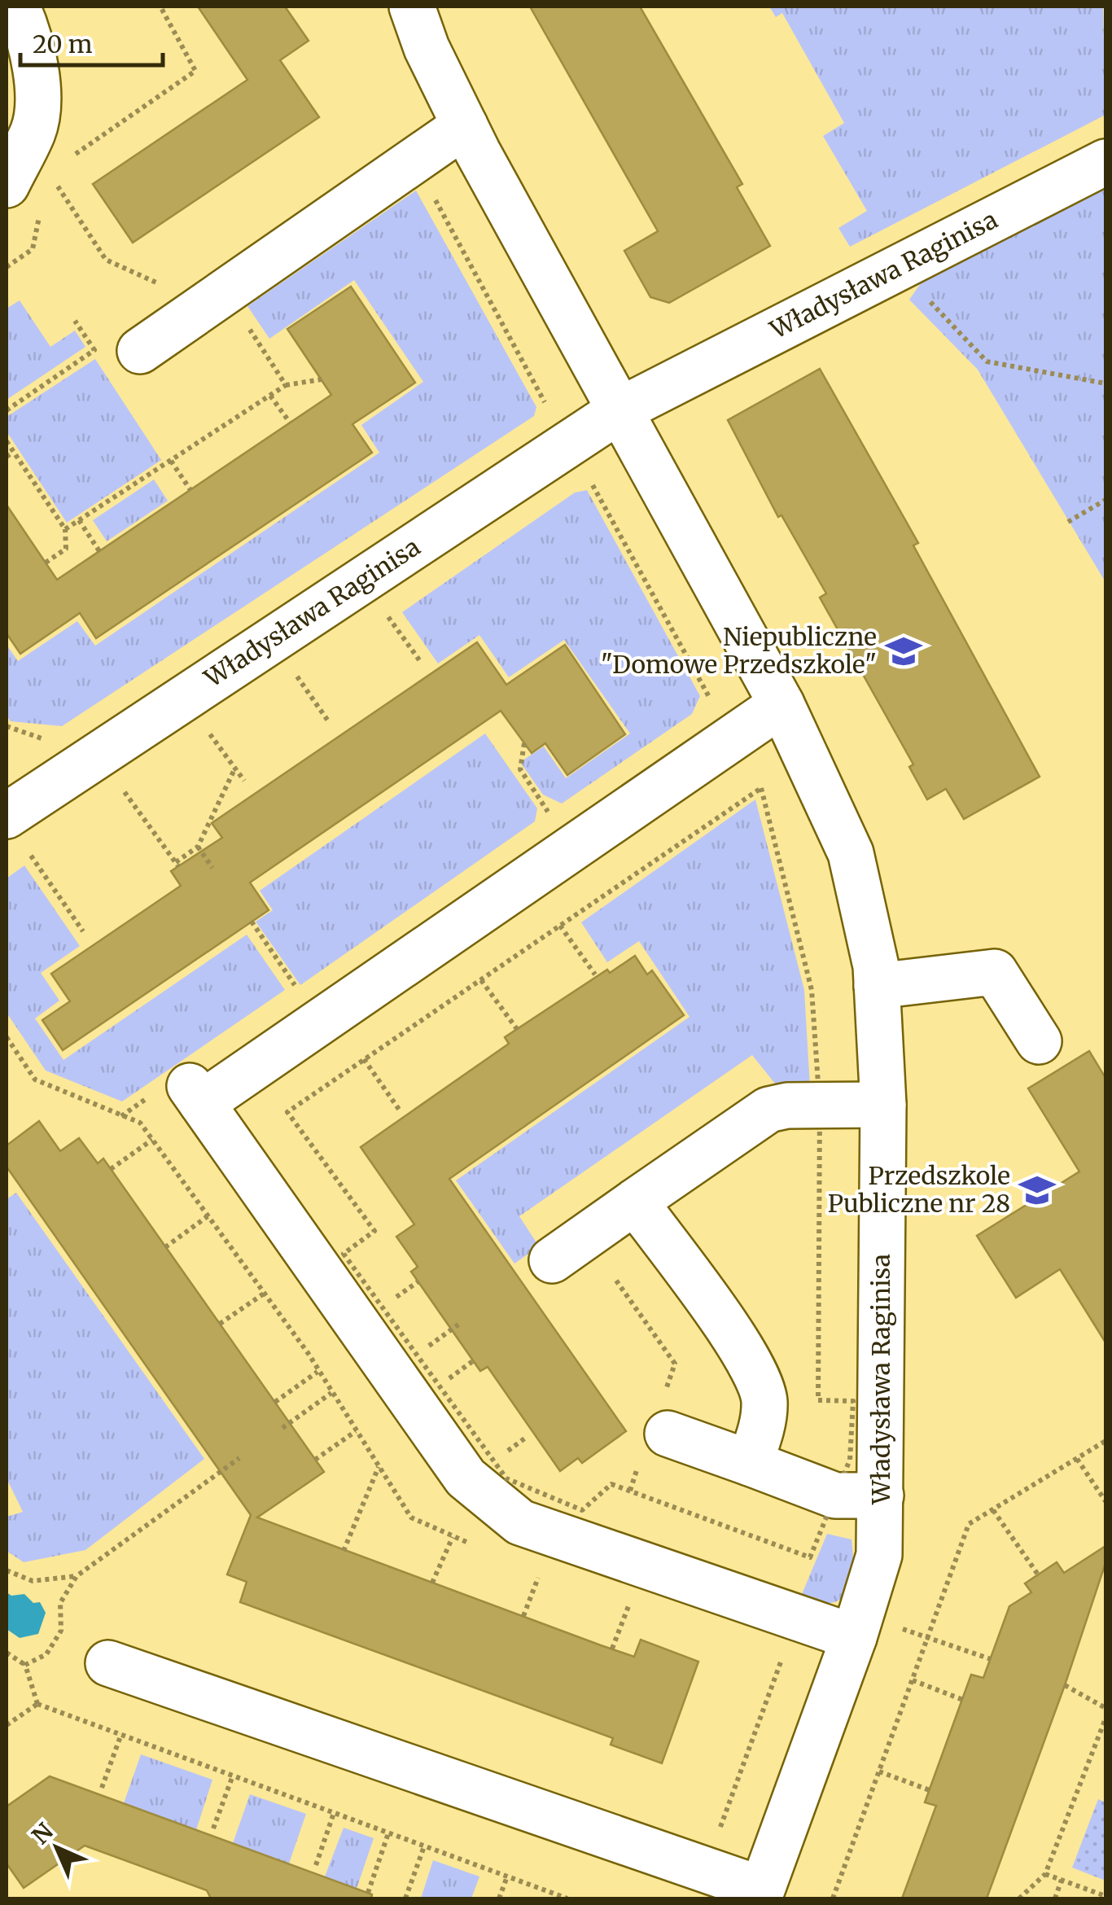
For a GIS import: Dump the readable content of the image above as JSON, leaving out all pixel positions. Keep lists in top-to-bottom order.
{
  "streets": {
    "street": ["Władysława Raginisa"]
  },
  "places": {
    "school or university": ["Niepubliczne \"Domowe Przedszkole\"", "Przedszkole Publiczne nr 28"]
  },
  "scale_bar": "20 m",
  "north": "top left"
}
